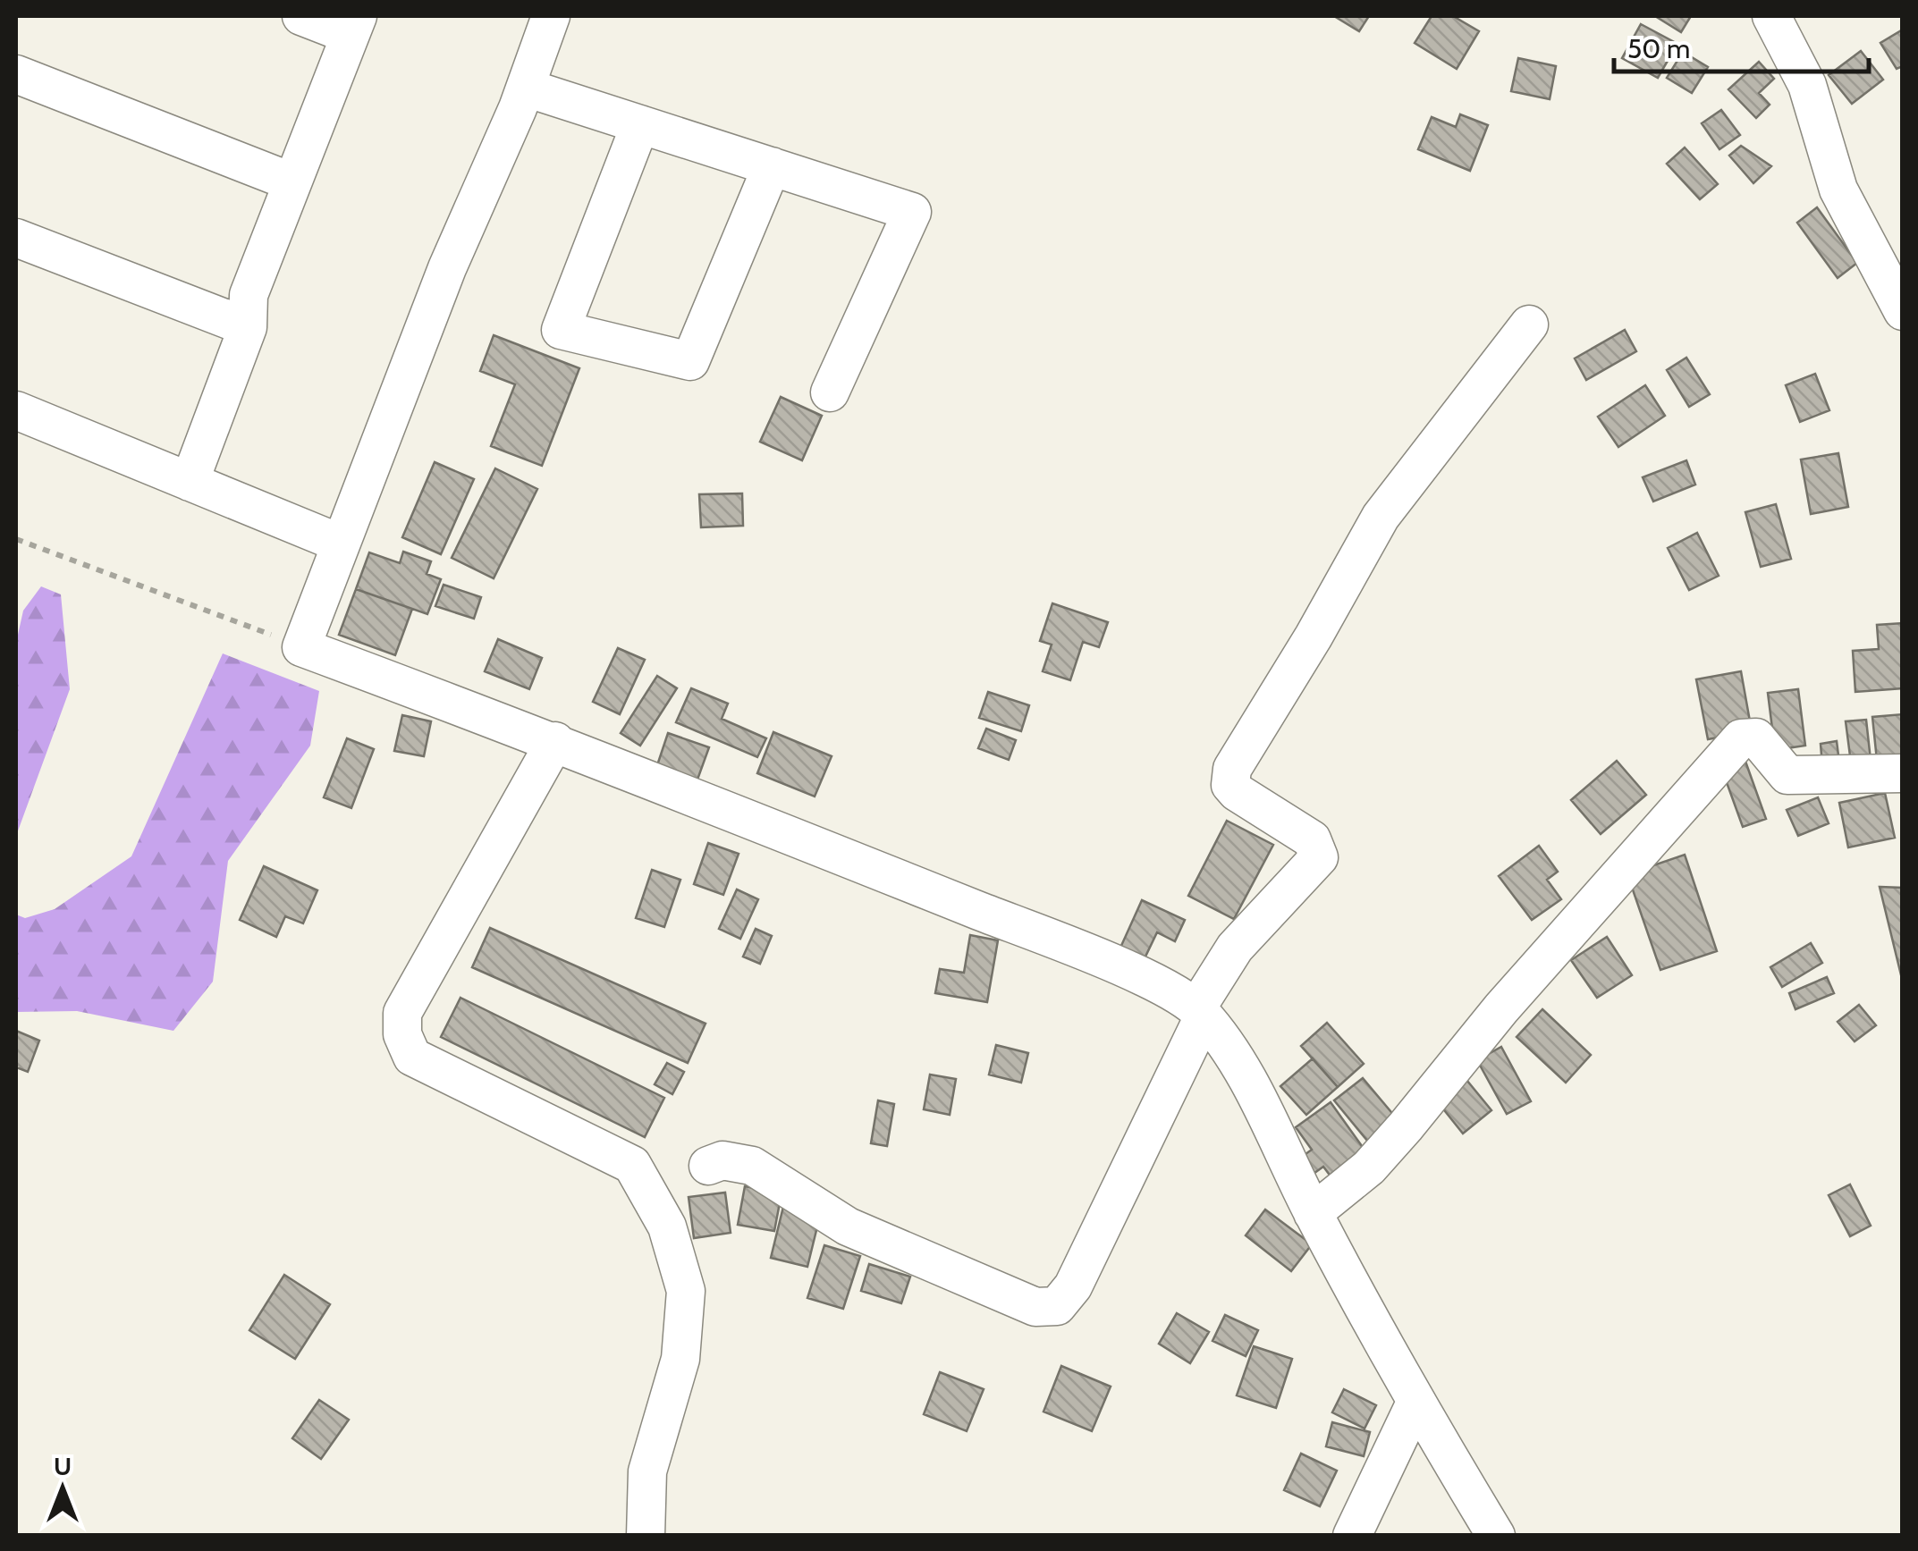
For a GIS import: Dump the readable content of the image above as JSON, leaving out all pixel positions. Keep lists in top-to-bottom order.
{
  "scale_bar": "50 m",
  "north": "top"
}
